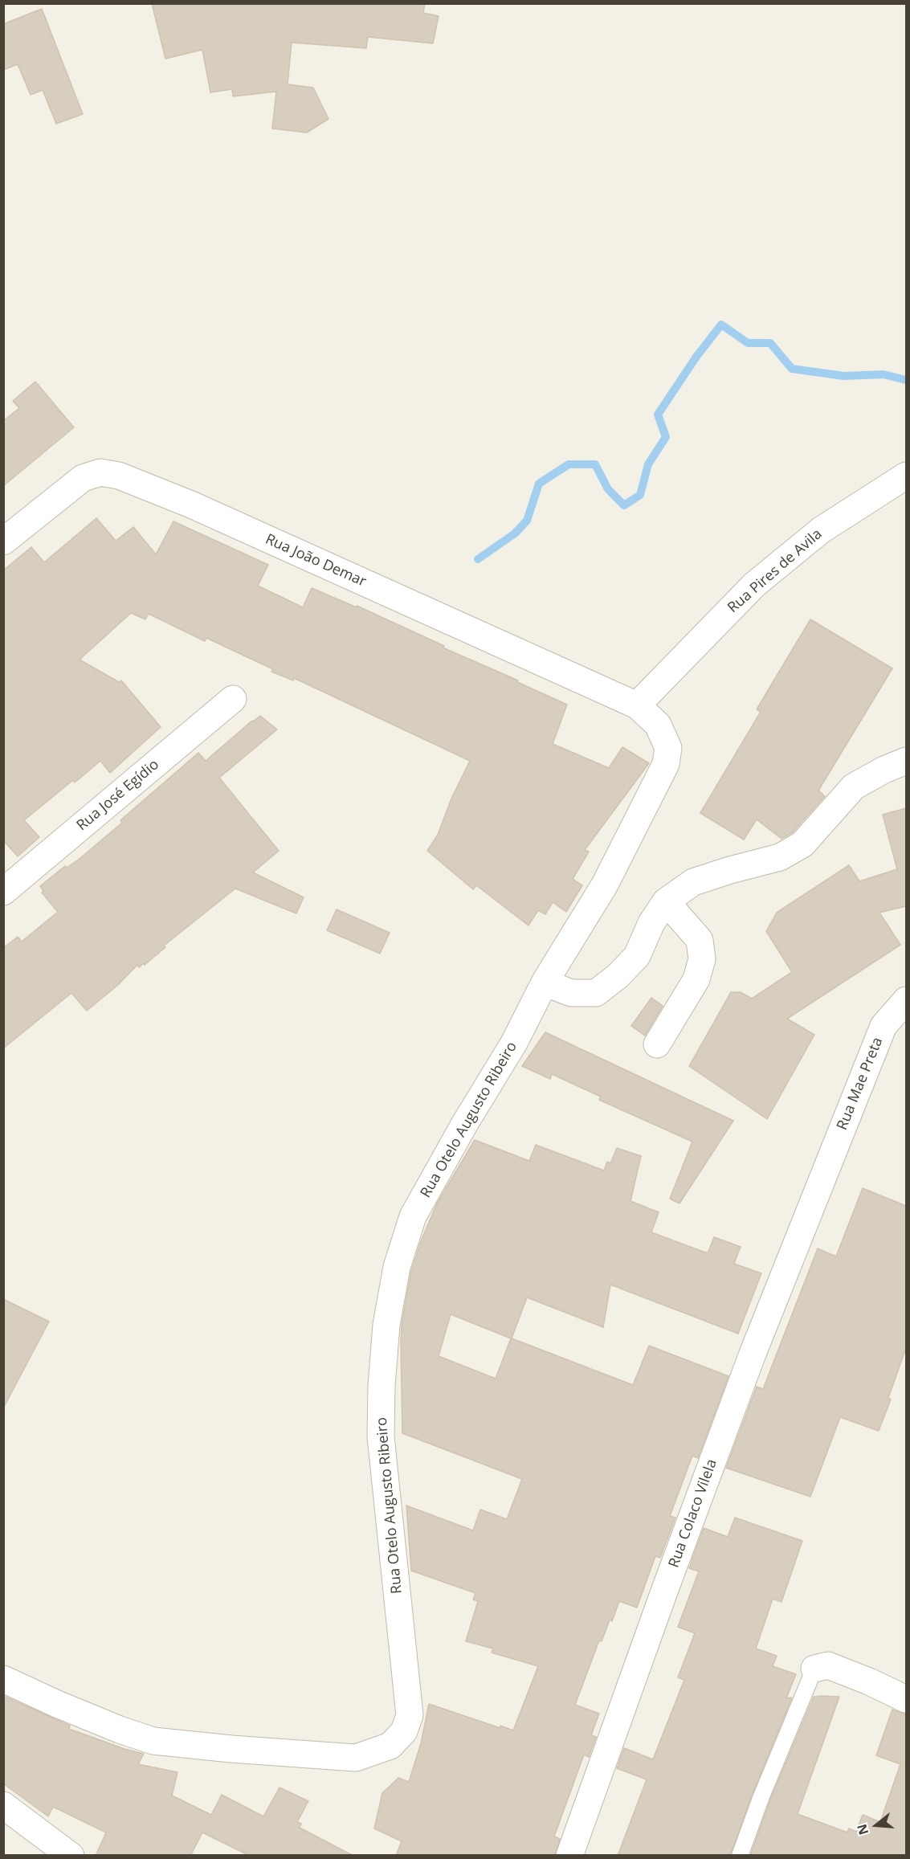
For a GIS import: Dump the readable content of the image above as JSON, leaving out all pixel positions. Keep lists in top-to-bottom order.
{
  "streets": {
    "street": [
      "Rua João Demar",
      "Rua Pires de Avila",
      "Rua José Egídio",
      "Rua Mae Preta",
      "Rua Otelo Augusto Ribeiro",
      "Rua Colaco Vilela"
    ]
  },
  "crossings": [
    ["Rua João Demar", "Rua Pires de Avila"],
    ["Rua João Demar", "Rua Otelo Augusto Ribeiro"],
    ["Rua Pires de Avila", "Rua Otelo Augusto Ribeiro"],
    ["Rua Mae Preta", "Rua Colaco Vilela"]
  ],
  "north": "left"
}
